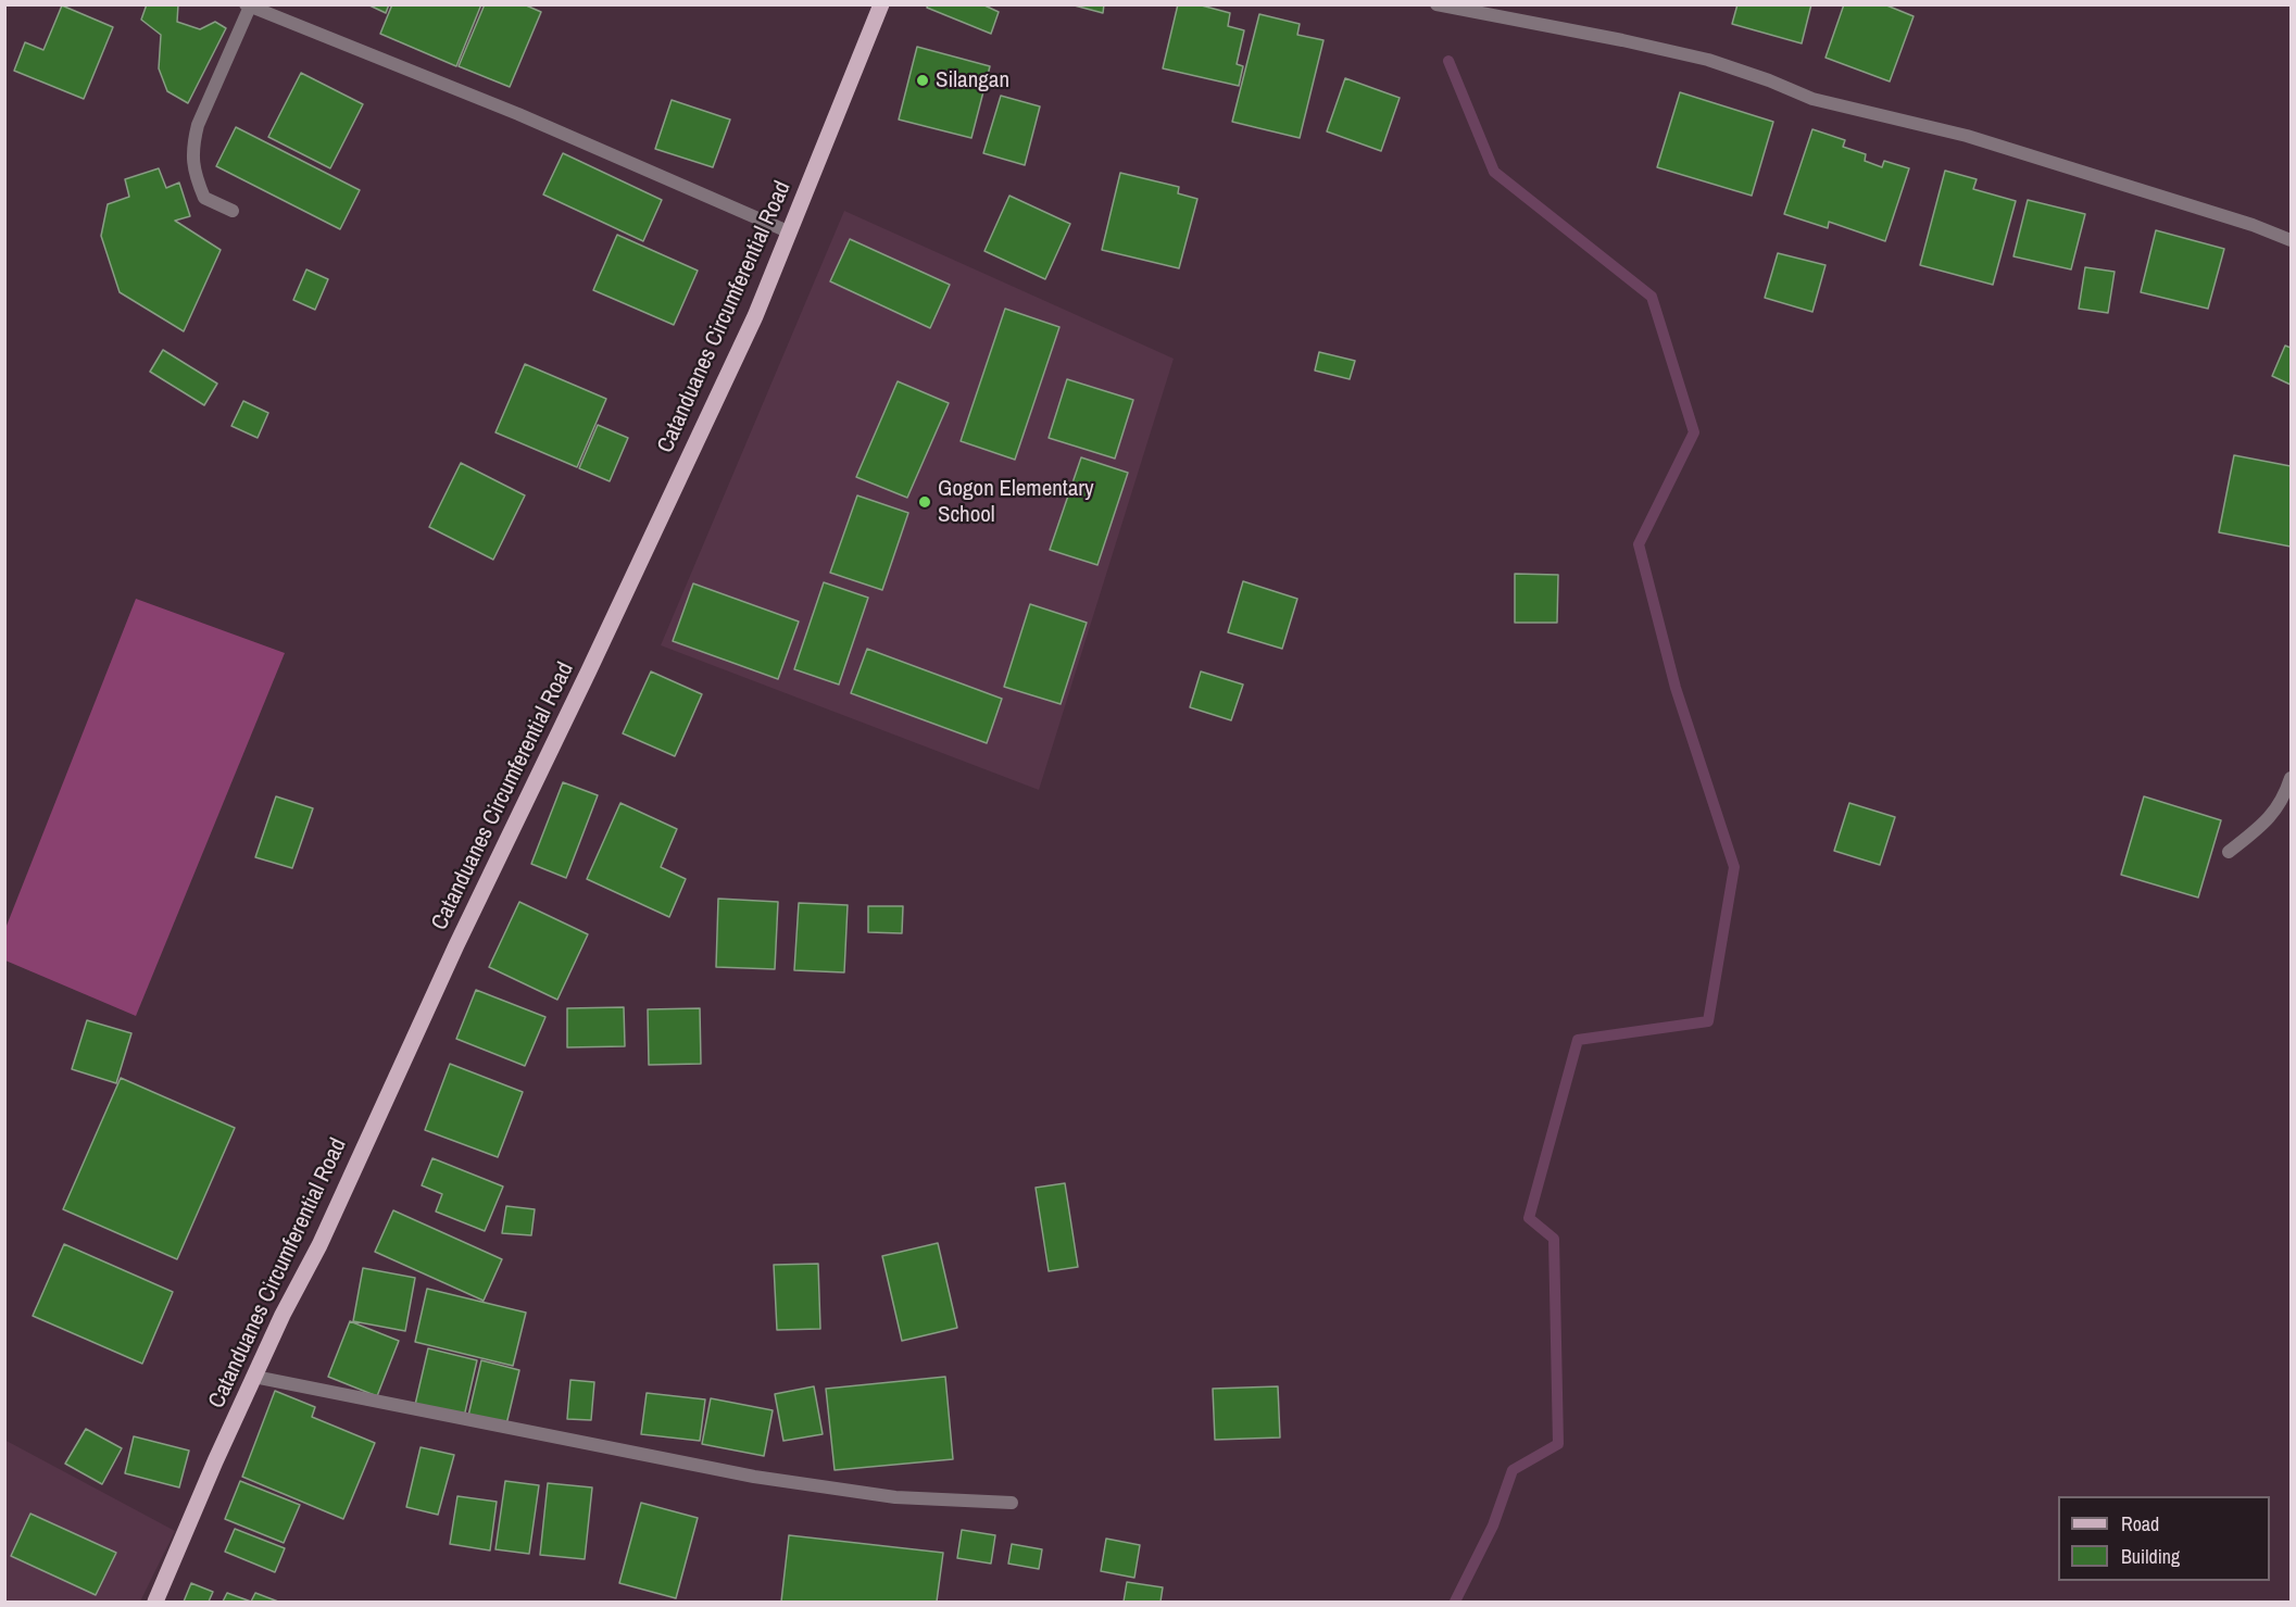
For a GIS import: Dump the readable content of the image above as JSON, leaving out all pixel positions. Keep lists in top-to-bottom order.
{
  "streets": {
    "main road": ["Catanduanes Circumferential Road"]
  },
  "places": ["Silangan", "Gogon Elementary School"],
  "legend": ["Road", "Building"]
}
